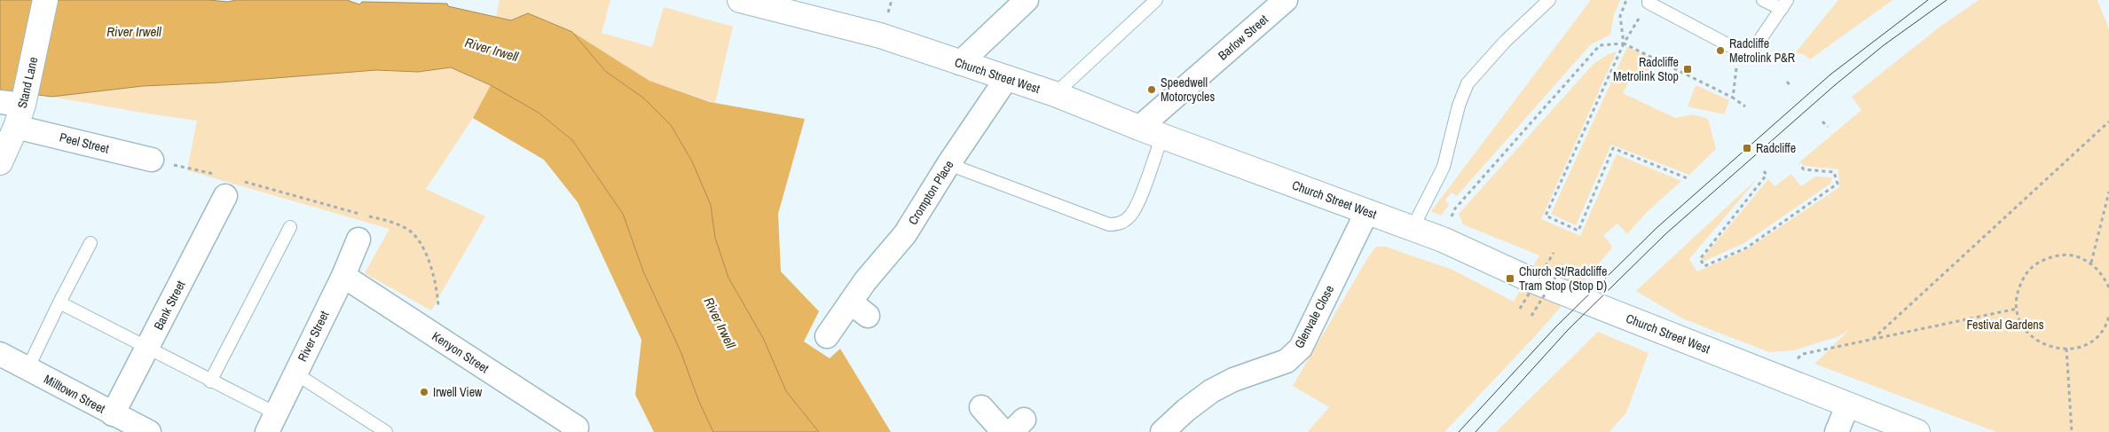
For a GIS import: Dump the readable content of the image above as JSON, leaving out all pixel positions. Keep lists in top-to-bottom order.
{
  "streets": {
    "street": [
      "Barlow Street",
      "Church Street West",
      "Stand Lane",
      "Peel Street",
      "Crompton Place",
      "Bank Street",
      "Glenvale Close",
      "River Street",
      "Kenyon Street",
      "Milltown Street"
    ]
  },
  "crossings": [
    ["Barlow Street", "Church Street West"],
    ["Church Street West", "Crompton Place"],
    ["Church Street West", "Glenvale Close"],
    ["Stand Lane", "Peel Street"],
    ["Bank Street", "Milltown Street"],
    ["River Street", "Kenyon Street"]
  ],
  "water": ["River Irwell"],
  "parks": ["Festival Gardens"],
  "places": {
    "other": ["Radcliffe Metrolink P&R", "Speedwell Motorcycles", "Irwell View"],
    "transit": ["Radcliffe Metrolink Stop", "Radcliffe", "Church St/Radcliffe Tram Stop (Stop D)"]
  }
}
